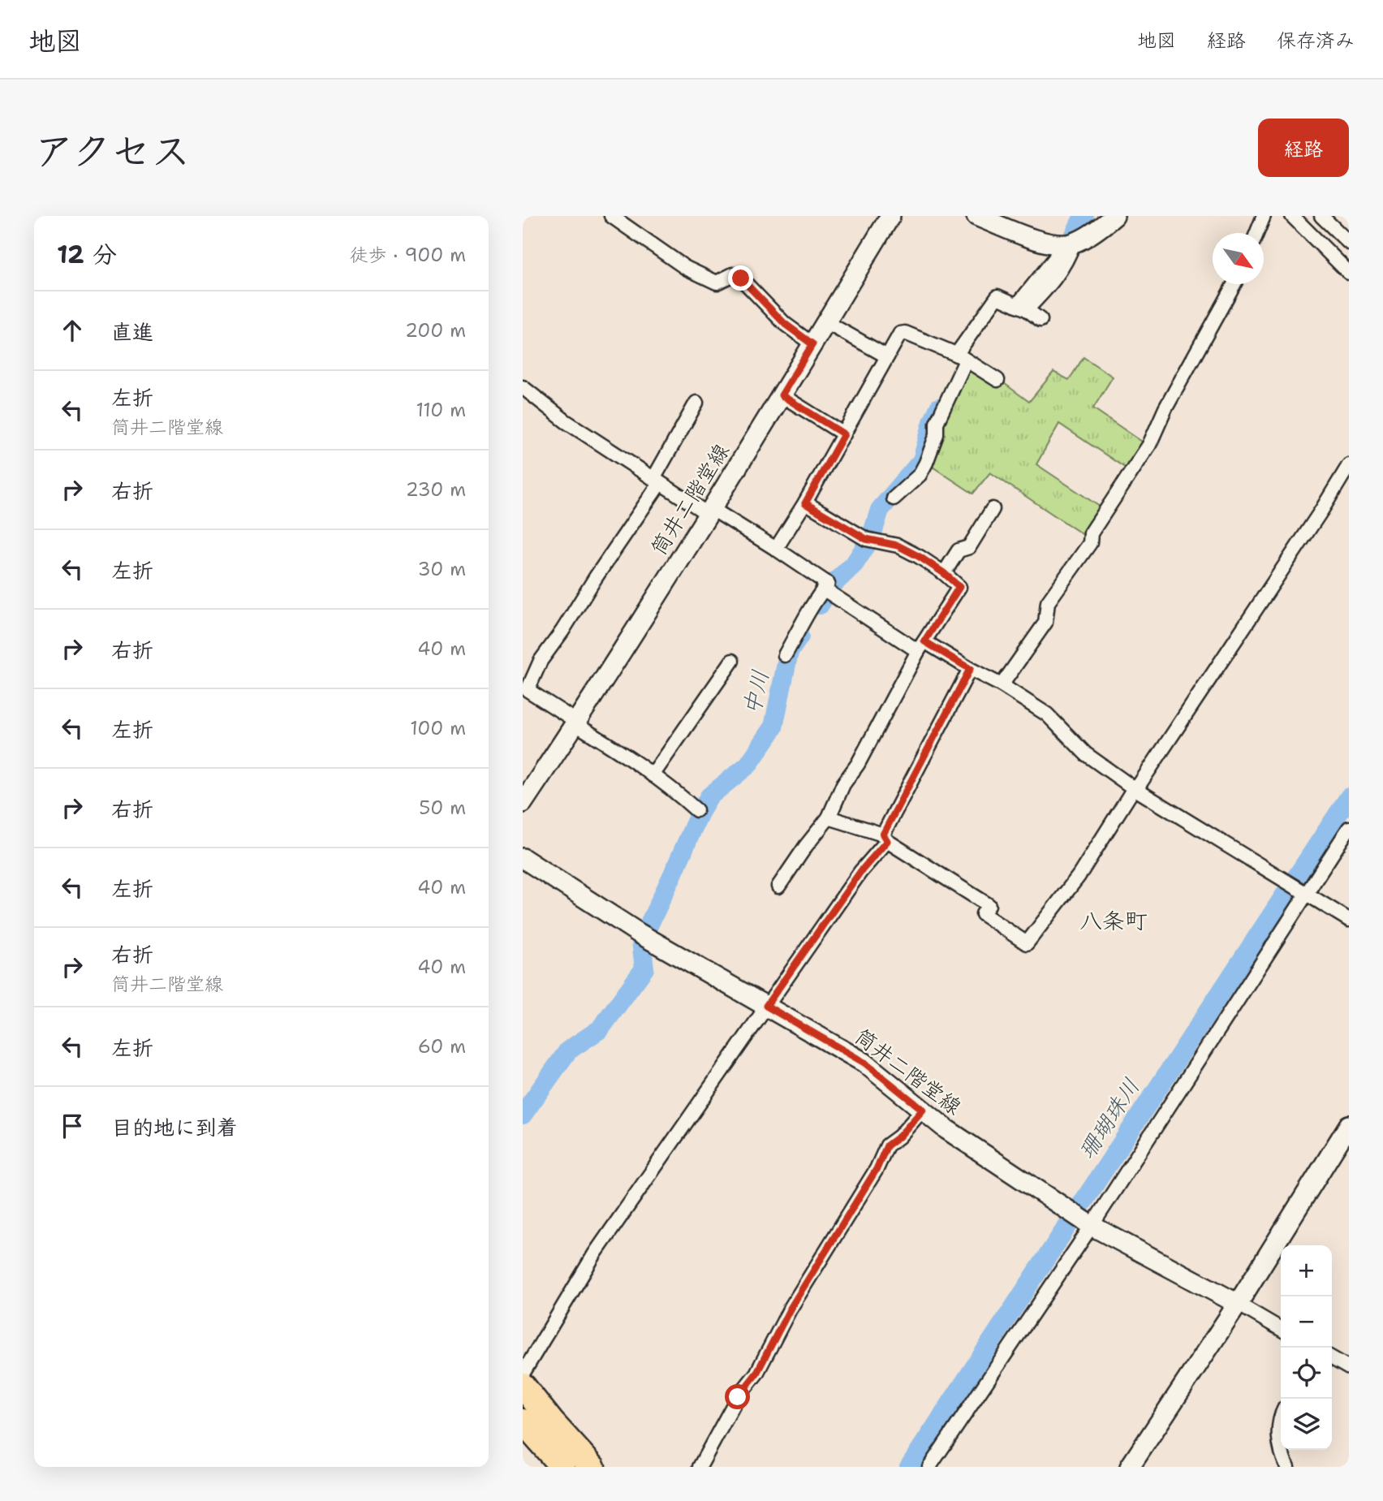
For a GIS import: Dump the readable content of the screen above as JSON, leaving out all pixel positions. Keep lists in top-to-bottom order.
{
  "streets": {
    "main road": ["筒井二階堂線"]
  },
  "districts": ["八条町"],
  "water": ["中川", "珊瑚珠川"],
  "north": "bottom right",
  "page": {
    "header": "地図",
    "nav": ["地図", "経路", "保存済み"],
    "title": "アクセス",
    "buttons": "経路",
    "heading": ["12 分", "徒歩 · 900 m"],
    "list": [
      ["直進", "200 m"],
      ["左折", "筒井二階堂線", "110 m"],
      ["右折", "230 m"],
      ["左折", "30 m"],
      ["右折", "40 m"],
      ["左折", "100 m"],
      ["右折", "50 m"],
      ["左折", "40 m"],
      ["右折", "筒井二階堂線", "40 m"],
      ["左折", "60 m"],
      "目的地に到着"
    ],
    "map_buttons": ["+", "−"]
  }
}
